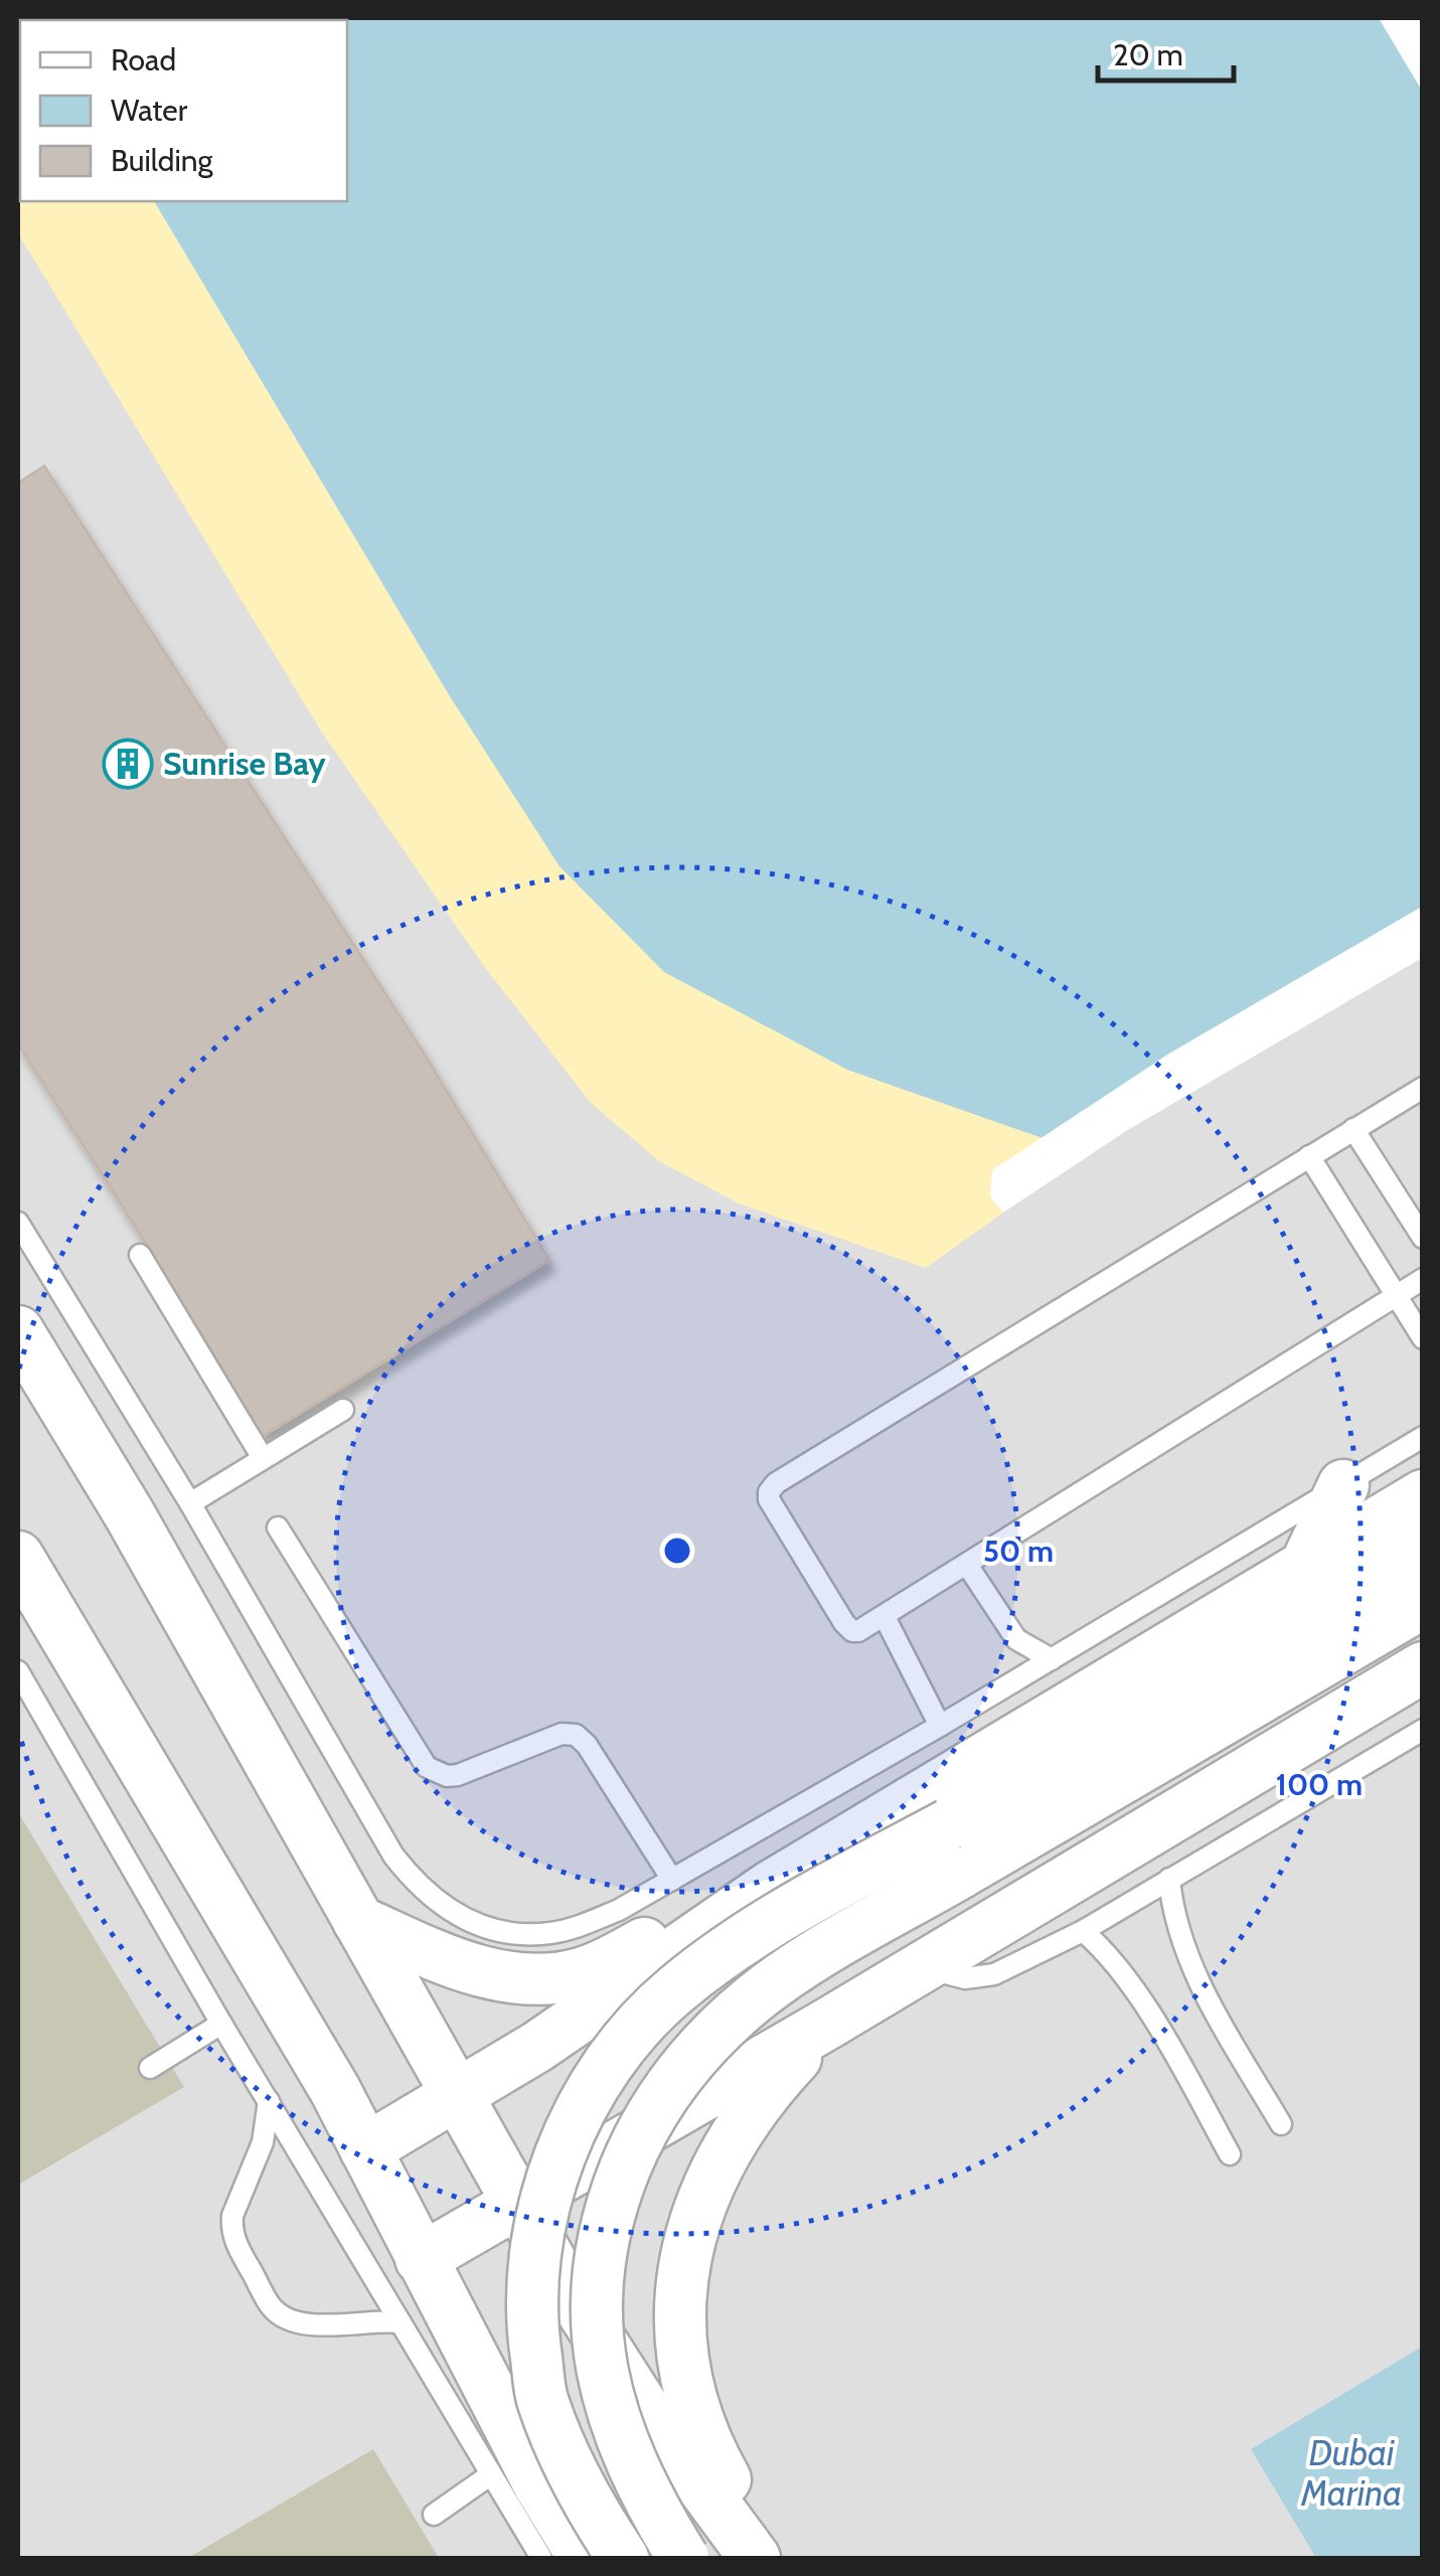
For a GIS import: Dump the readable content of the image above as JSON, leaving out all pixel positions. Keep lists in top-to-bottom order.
{
  "water": ["Dubai Marina"],
  "places": {
    "building": ["Sunrise Bay"]
  },
  "legend": ["Road", "Water", "Building"],
  "scale_bar": "20 m",
  "rings": ["50 m", "100 m"]
}
